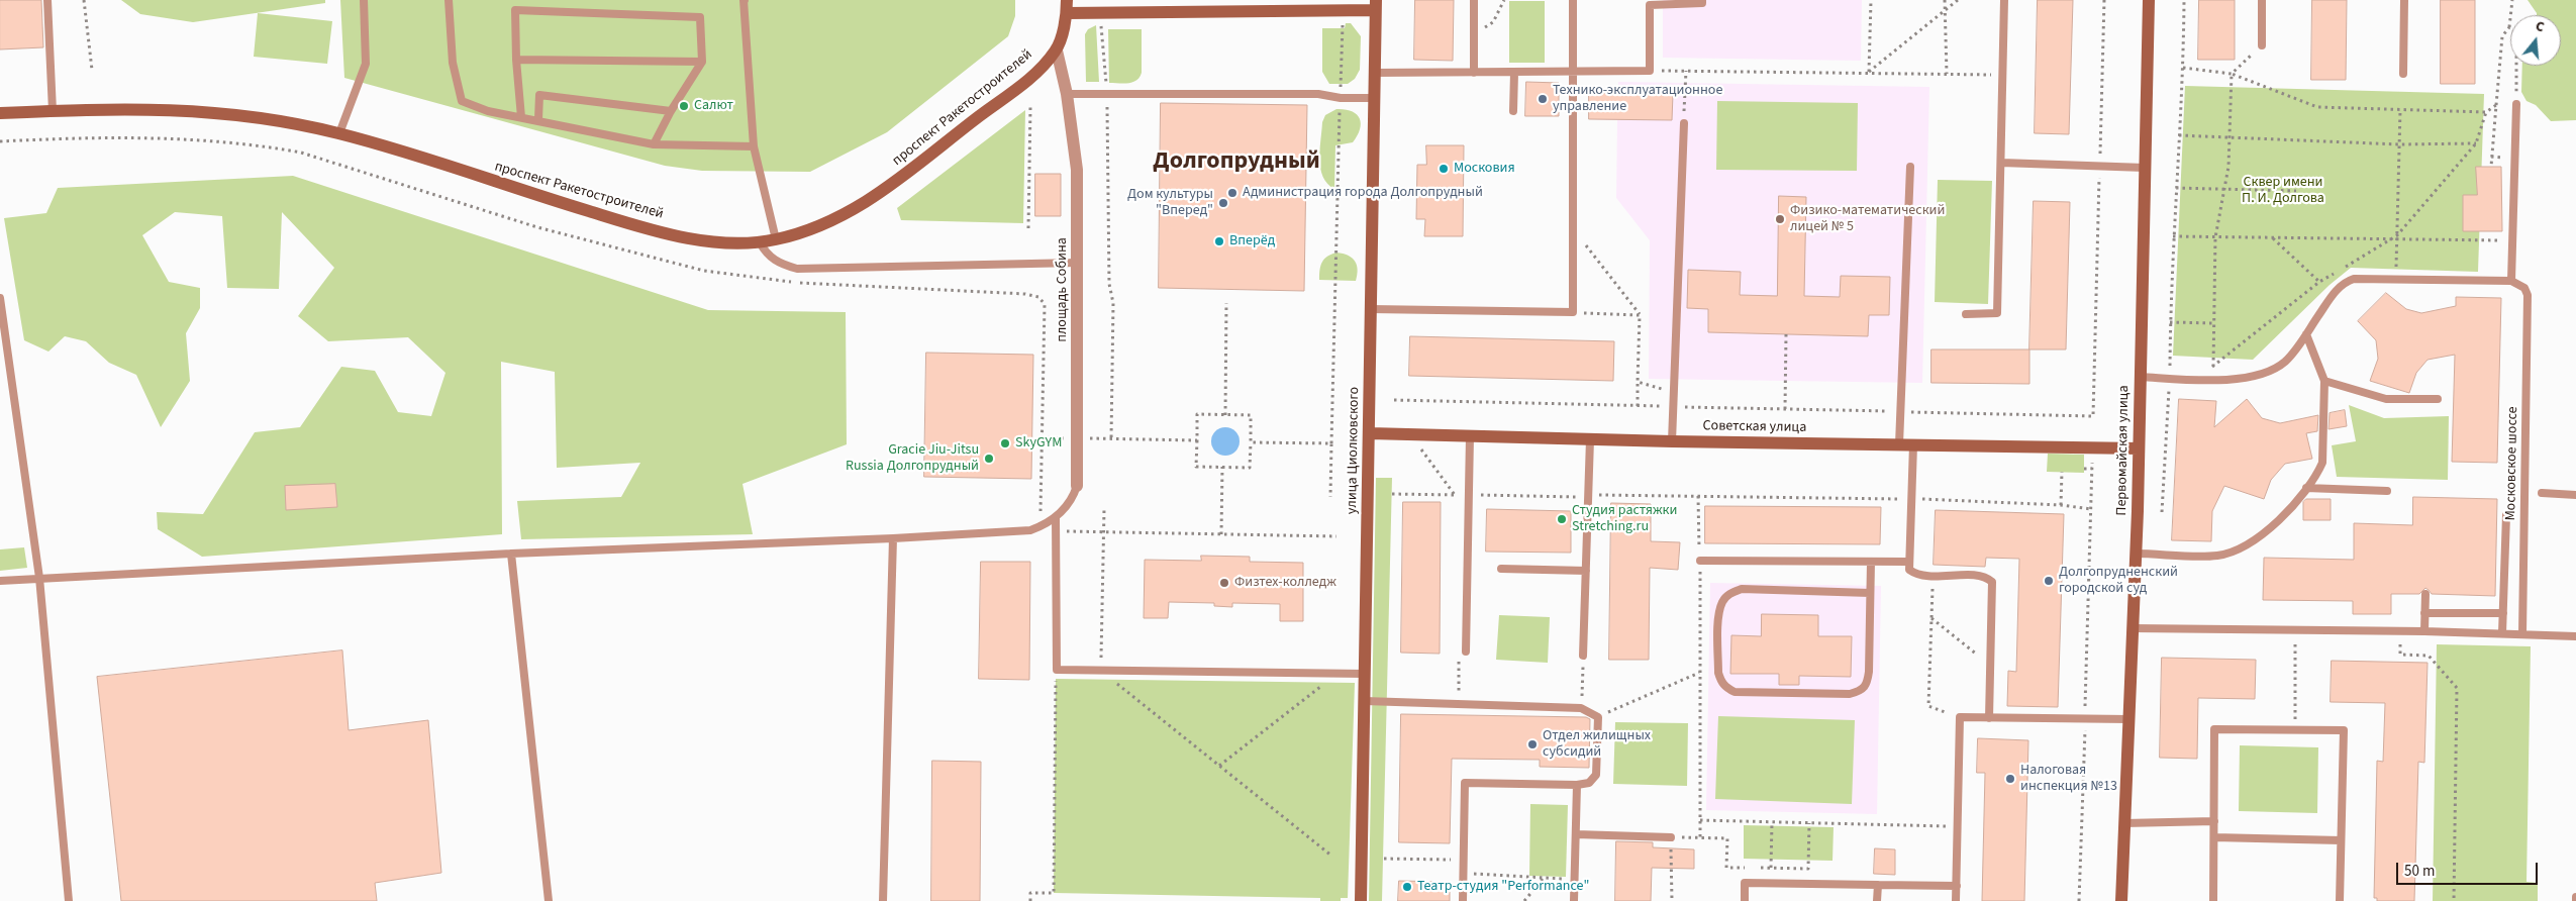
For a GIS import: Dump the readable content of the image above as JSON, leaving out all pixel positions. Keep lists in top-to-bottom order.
{
  "streets": {
    "main road": [
      "проспект Ракетостроителей",
      "Советская улица",
      "улица Циолковского",
      "Первомайская улица"
    ],
    "street": ["площадь Собина"],
    "lane": ["Московское шоссе"]
  },
  "crossings": [
    ["проспект Ракетостроителей", "площадь Собина"],
    ["Советская улица", "улица Циолковского"],
    ["Советская улица", "Первомайская улица"]
  ],
  "districts": ["Долгопрудный"],
  "parks": ["Сквер имени П. И. Долгова"],
  "places": [
    "Технико-эксплуатационное управление",
    "Салют",
    "Московия",
    "Администрация города Долгопрудный",
    "Дом культуры \"Вперед\"",
    "Физико-математический лицей № 5",
    "Вперёд",
    "SkyGYM",
    "Gracie Jiu-Jitsu Russia Долгопрудный",
    "Студия растяжки Stretching.ru",
    "Долгопрудненский городской суд",
    "Физтех-колледж",
    "Отдел жилищных субсидий",
    "Налоговая инспекция №13",
    "Театр-студия \"Performance\""
  ],
  "scale_bar": "50 m",
  "north": "top"
}
